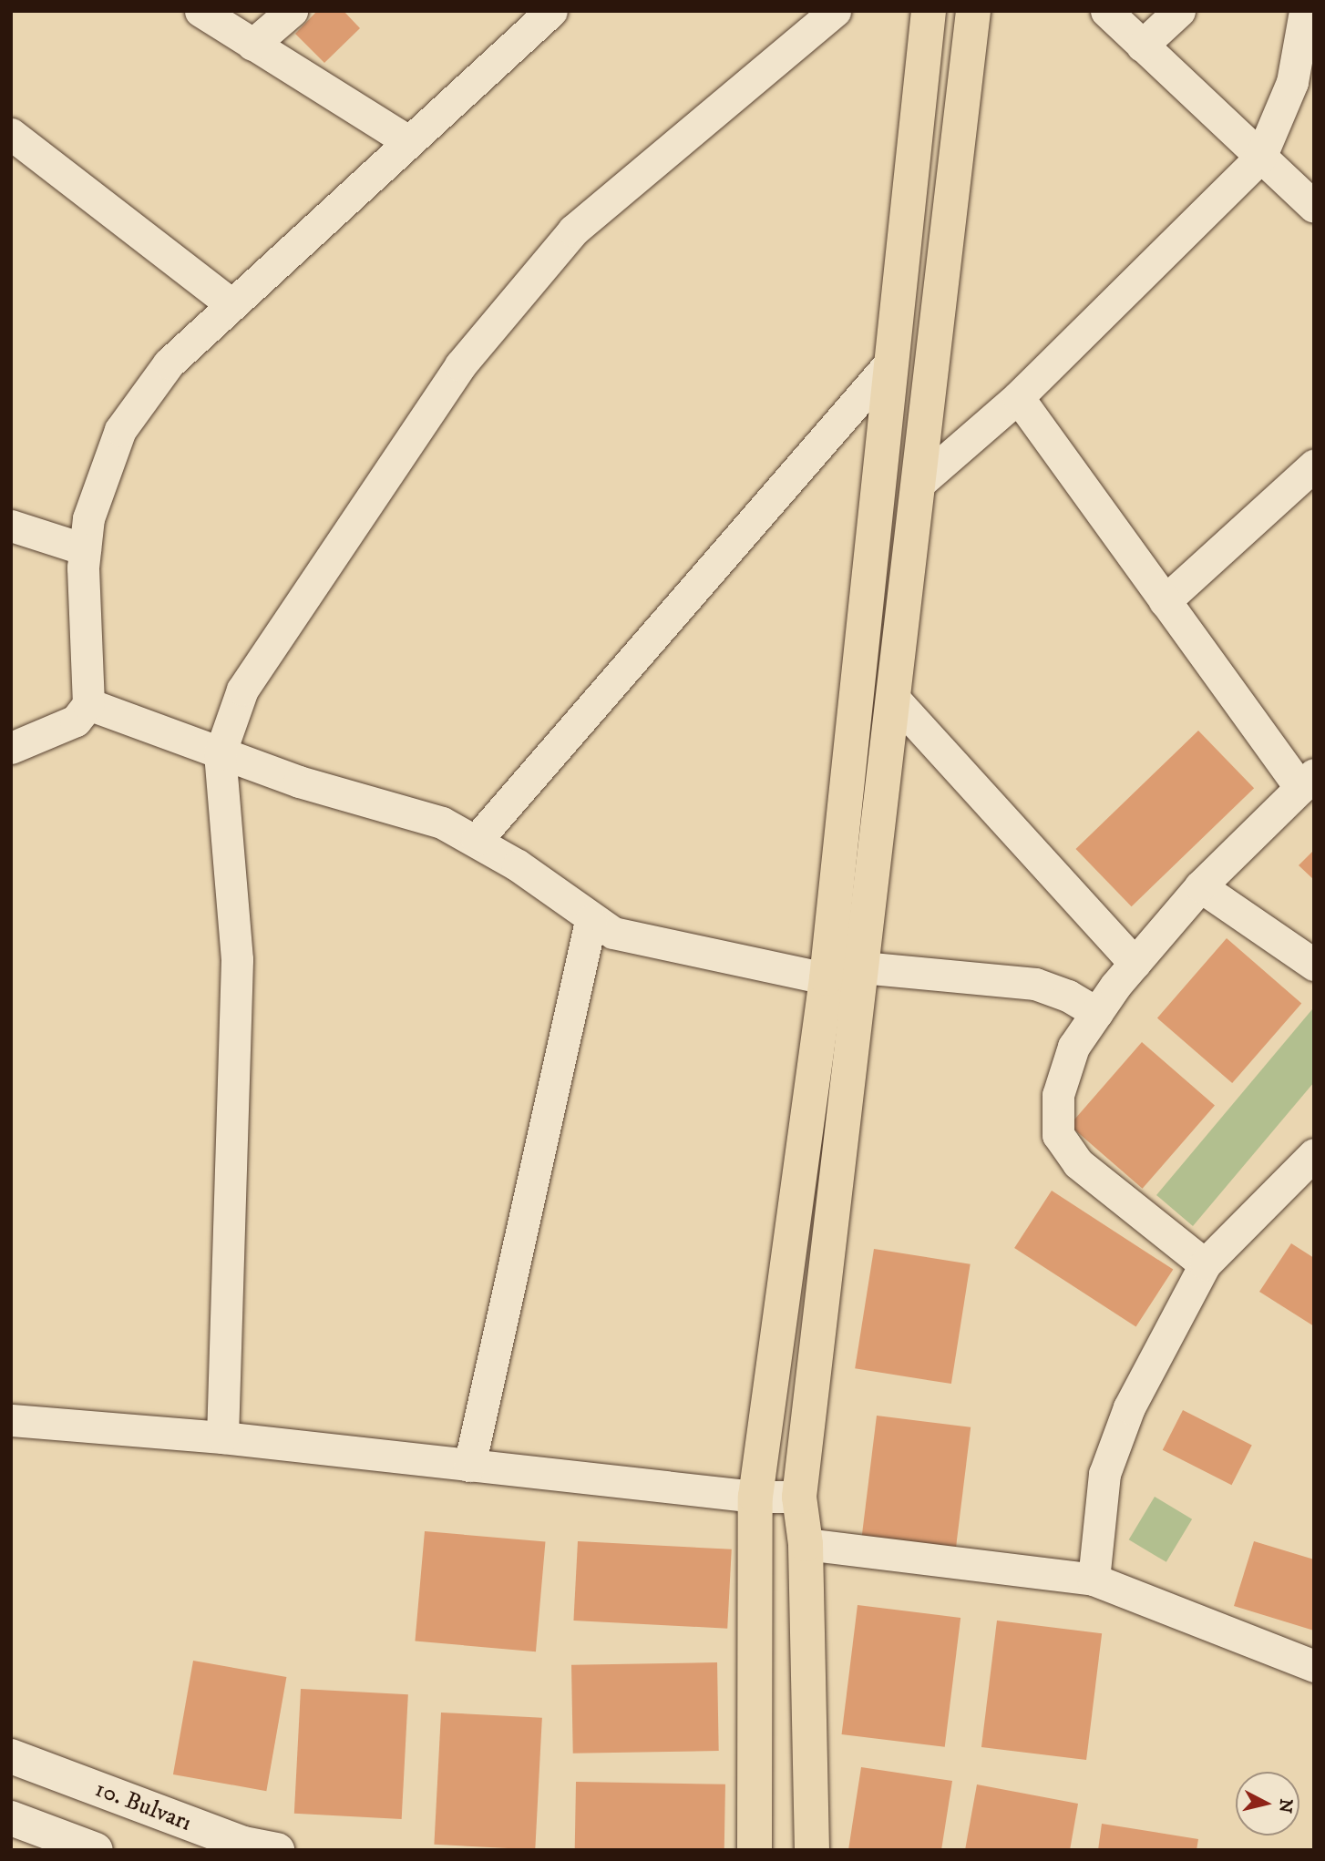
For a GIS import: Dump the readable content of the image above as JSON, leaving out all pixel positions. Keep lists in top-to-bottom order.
{
  "streets": {
    "main road": ["10. Bulvarı"]
  },
  "north": "right"
}
